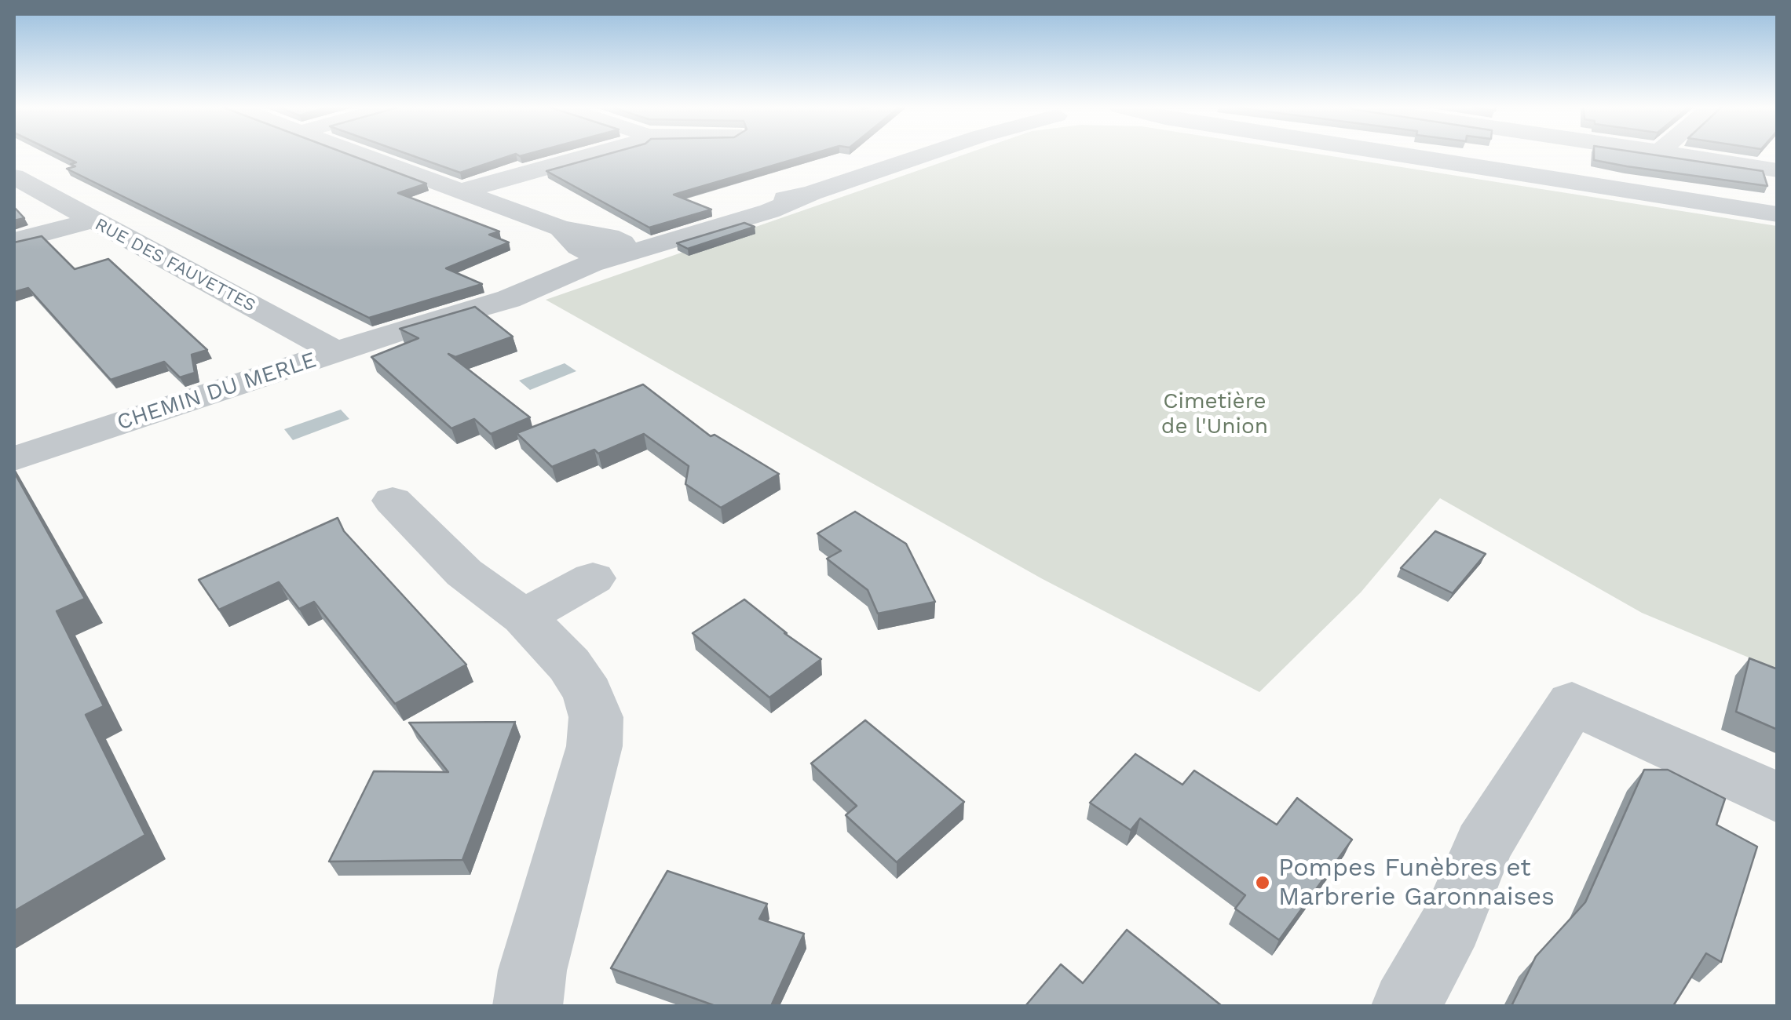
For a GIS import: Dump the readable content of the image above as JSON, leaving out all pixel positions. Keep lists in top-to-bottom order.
{
  "streets": {
    "street": ["RUE DES FAUVETTES", "CHEMIN DU MERLE"]
  },
  "crossings": [
    ["RUE DES FAUVETTES", "CHEMIN DU MERLE"]
  ],
  "parks": ["Cimetière de l'Union"],
  "places": ["Pompes Funèbres et Marbrerie Garonnaises"]
}
